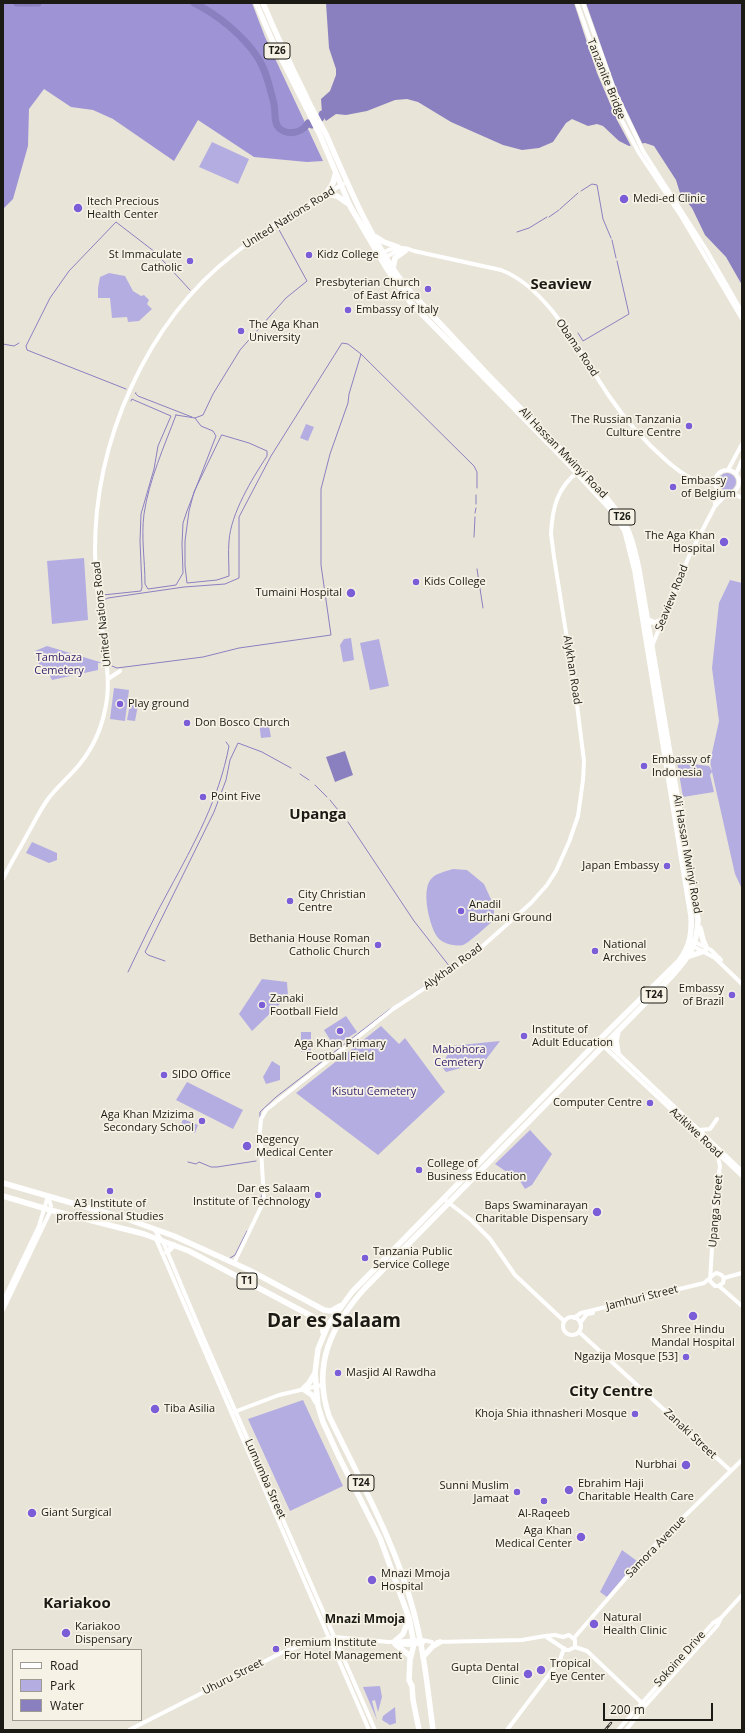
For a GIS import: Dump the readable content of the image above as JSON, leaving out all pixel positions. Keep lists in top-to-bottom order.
{
  "streets": {
    "highway": [
      "T26",
      "Ali Hassan Mwinyi Road",
      "T24",
      "T1"
    ],
    "street": [
      "Tanzanite Bridge",
      "United Nations Road",
      "Obama Road",
      "Seaview Road",
      "Alykhan Road",
      "Azikiwe Road",
      "Upanga Street",
      "Jamhuri Street",
      "Zanaki Street",
      "Lumumba Street",
      "Samora Avenue",
      "Sokoine Drive",
      "Uhuru Street"
    ]
  },
  "crossings": [
    ["T26", "Ali Hassan Mwinyi Road"],
    ["United Nations Road", "Ali Hassan Mwinyi Road"],
    ["Obama Road", "Seaview Road"],
    ["Ali Hassan Mwinyi Road", "Seaview Road"],
    ["Ali Hassan Mwinyi Road", "Alykhan Road"],
    ["Ali Hassan Mwinyi Road", "T24"],
    ["Alykhan Road", "T1"],
    ["T24", "Azikiwe Road"],
    ["T24", "T1"],
    ["T24", "Uhuru Street"],
    ["Azikiwe Road", "Upanga Street"],
    ["Upanga Street", "Jamhuri Street"],
    ["T1", "Lumumba Street"],
    ["Jamhuri Street", "Zanaki Street"],
    ["Zanaki Street", "Samora Avenue"],
    ["Lumumba Street", "Uhuru Street"],
    ["Samora Avenue", "Uhuru Street"]
  ],
  "districts": [
    "Seaview",
    "Upanga",
    "Dar es Salaam",
    "City Centre",
    "Kariakoo",
    "Mnazi Mmoja"
  ],
  "parks": ["Tambaza Cemetery", "Mabohora Cemetery", "Kisutu Cemetery"],
  "places": [
    "Medi-ed Clinic",
    "Itech Precious Health Center",
    "Kidz College",
    "St Immaculate Catholic",
    "Presbyterian Church of East Africa",
    "Embassy of Italy",
    "The Aga Khan University",
    "The Russian Tanzania Culture Centre",
    "Embassy of Belgium",
    "The Aga Khan Hospital",
    "Kids College",
    "Tumaini Hospital",
    "Play ground",
    "Don Bosco Church",
    "Embassy of Indonesia",
    "Point Five",
    "Japan Embassy",
    "City Christian Centre",
    "Anadil Burhani Ground",
    "Bethania House Roman Catholic Church",
    "National Archives",
    "Embassy of Brazil",
    "Zanaki Football Field",
    "Aga Khan Primary Football Field",
    "Institute of Adult Education",
    "SIDO Office",
    "Computer Centre",
    "Aga Khan Mzizima Secondary School",
    "Regency Medical Center",
    "College of Business Education",
    "A3 Institute of proffessional Studies",
    "Dar es Salaam Institute of Technology",
    "Baps Swaminarayan Charitable Dispensary",
    "Tanzania Public Service College",
    "Shree Hindu Mandal Hospital",
    "Ngazija Mosque [53]",
    "Masjid Al Rawdha",
    "Tiba Asilia",
    "Khoja Shia ithnasheri Mosque",
    "Nurbhai",
    "Ebrahim Haji Charitable Health Care",
    "Sunni Muslim Jamaat",
    "Al-Raqeeb",
    "Giant Surgical",
    "Aga Khan Medical Center",
    "Mnazi Mmoja Hospital",
    "Natural Health Clinic",
    "Kariakoo Dispensary",
    "Premium Institute For Hotel Management",
    "Tropical Eye Center",
    "Gupta Dental Clinic"
  ],
  "legend": ["Road", "Park", "Water"],
  "scale_bar": "200 m"
}
